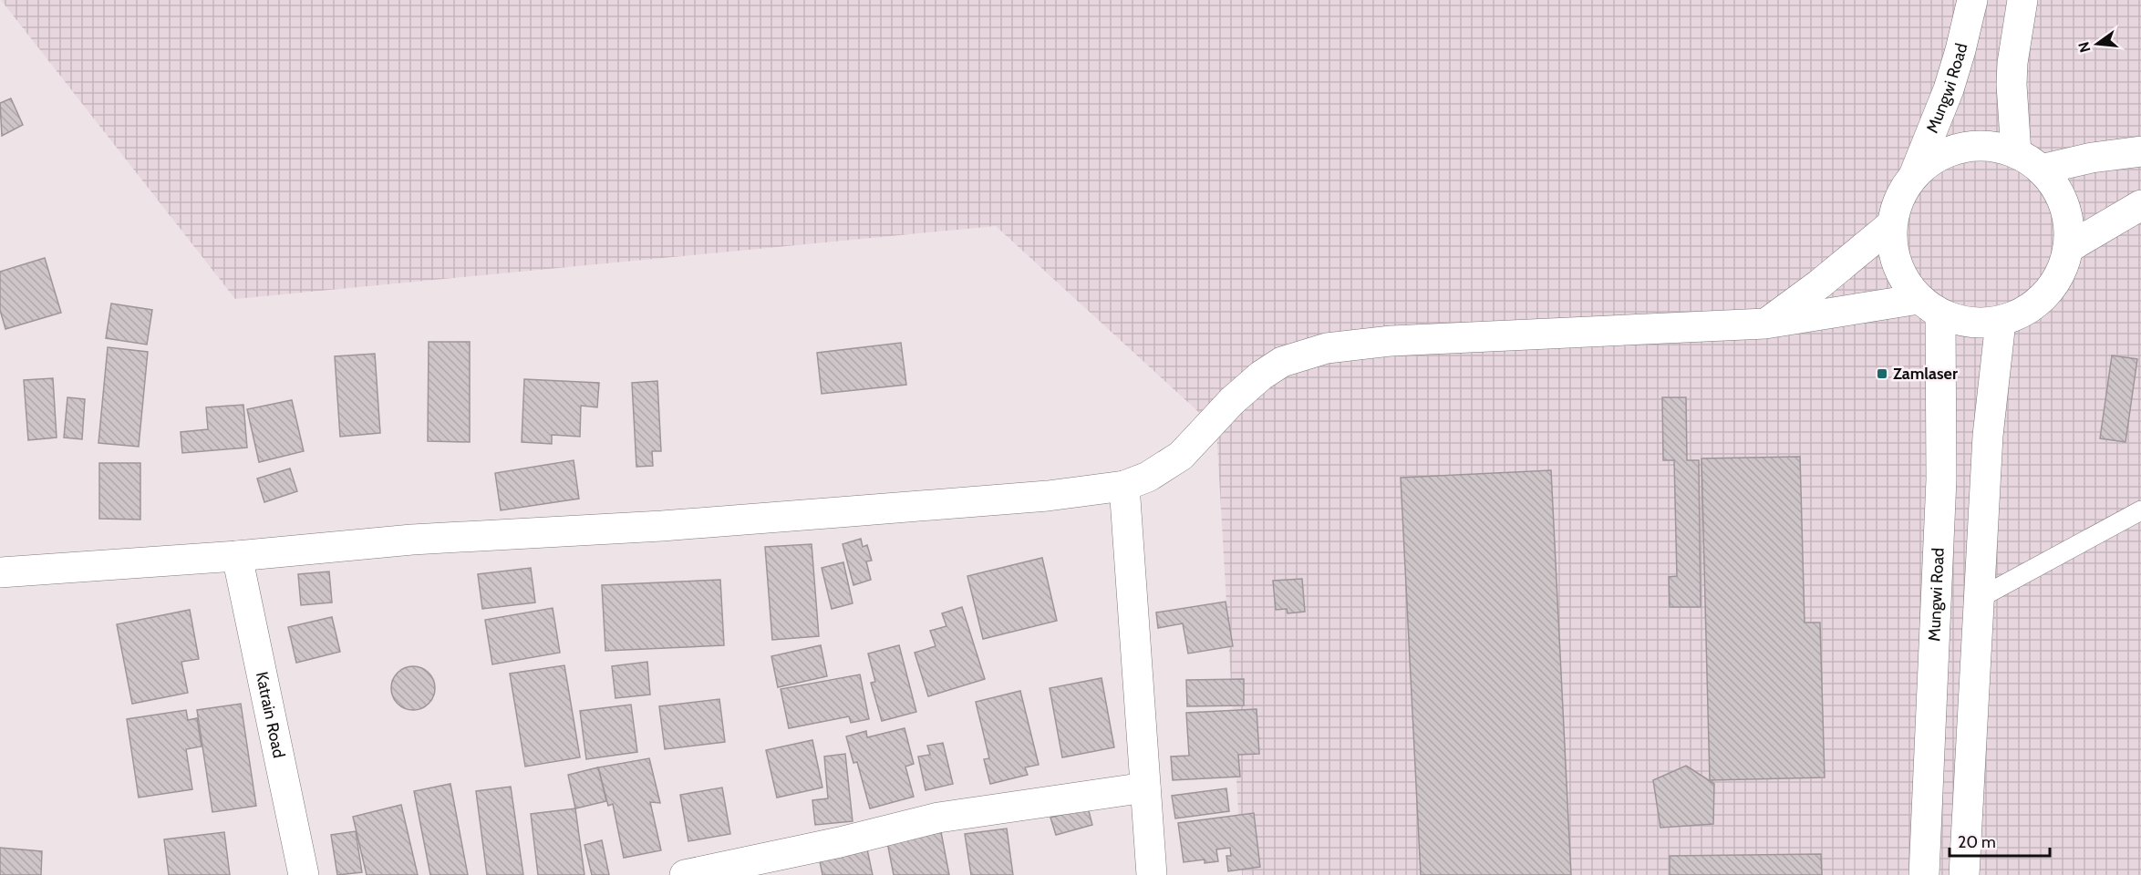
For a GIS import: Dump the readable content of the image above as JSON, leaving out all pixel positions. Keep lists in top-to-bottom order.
{
  "streets": {
    "street": ["Mungwi Road", "Katrain Road"]
  },
  "places": {
    "transit": ["Zamlaser"]
  },
  "scale_bar": "20 m",
  "north": "left"
}
